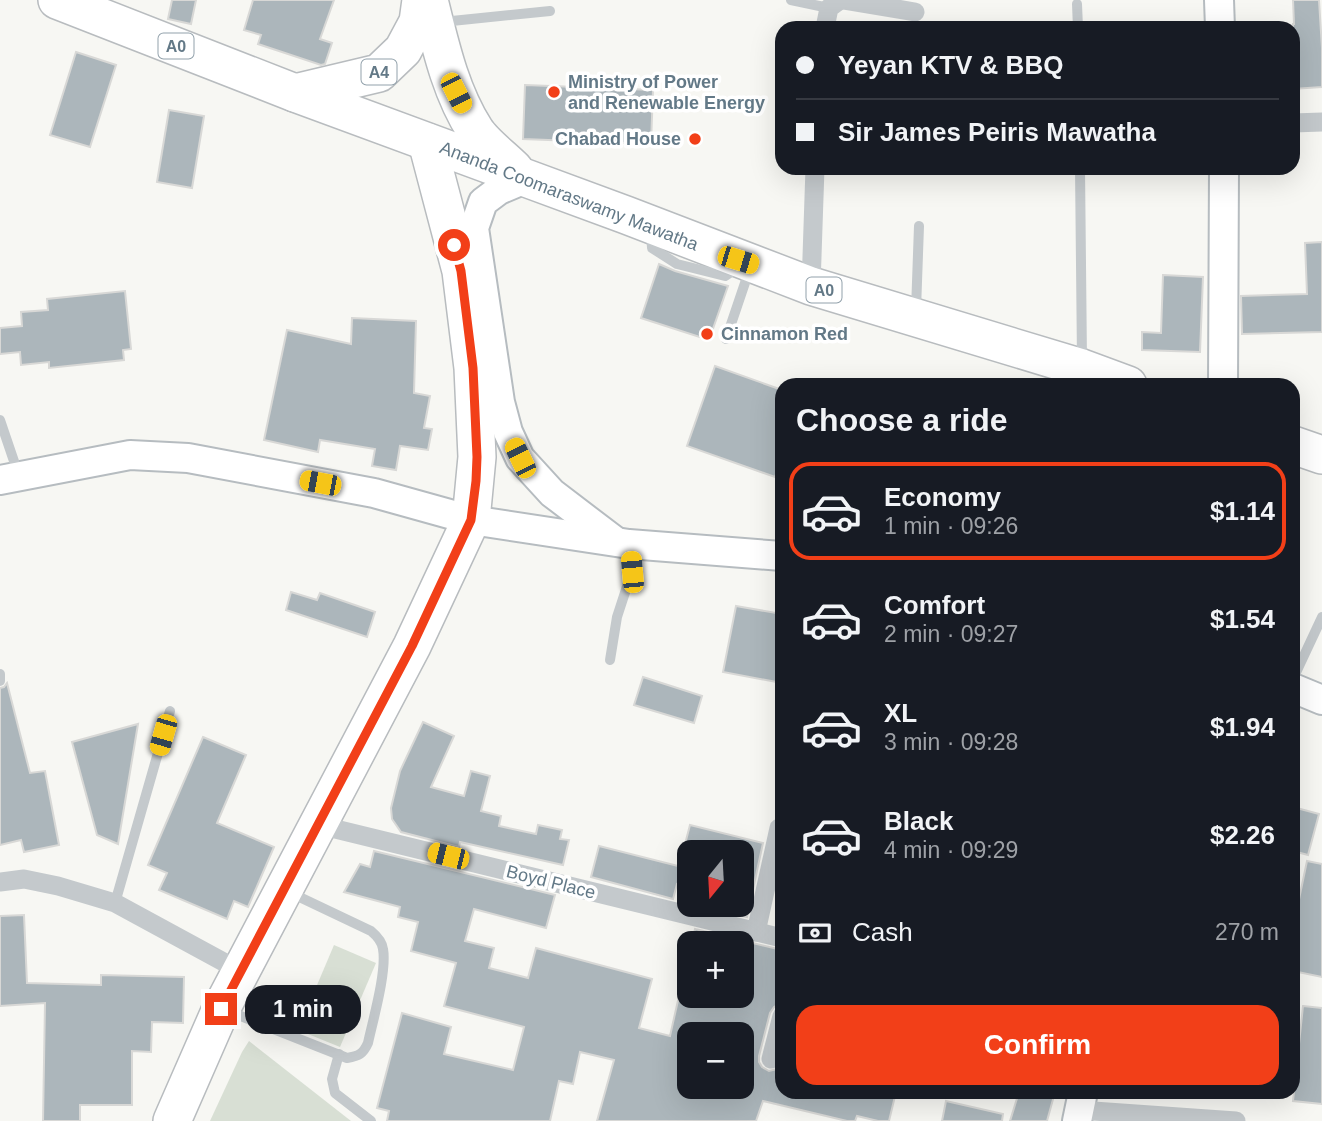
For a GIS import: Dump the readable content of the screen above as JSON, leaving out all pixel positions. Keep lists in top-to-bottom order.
{
  "streets": {
    "highway": ["A0", "A4", "Ananda Coomaraswamy Mawatha"],
    "street": ["Boyd Place"]
  },
  "crossings": [
    ["A4", "Ananda Coomaraswamy Mawatha"]
  ],
  "places": ["Ministry of Power and Renewable Energy", "Chabad House", "Cinnamon Red"],
  "north": "bottom",
  "page": {
    "banner": ["Yeyan KTV & BBQ", "Sir James Peiris Mawatha"],
    "heading": "Choose a ride",
    "list": [
      {
        "name": "Economy",
        "note": "1 min · 09:26",
        "value": "$1.14"
      },
      {
        "name": "Comfort",
        "note": "2 min · 09:27",
        "value": "$1.54"
      },
      {
        "name": "XL",
        "note": "3 min · 09:28",
        "value": "$1.94"
      },
      {
        "name": "Black",
        "note": "4 min · 09:29",
        "value": "$2.26"
      }
    ],
    "map_buttons": ["+", "−"],
    "pay": ["Cash", "270 m"],
    "bubble": "1 min",
    "buttons": "Confirm"
  }
}
